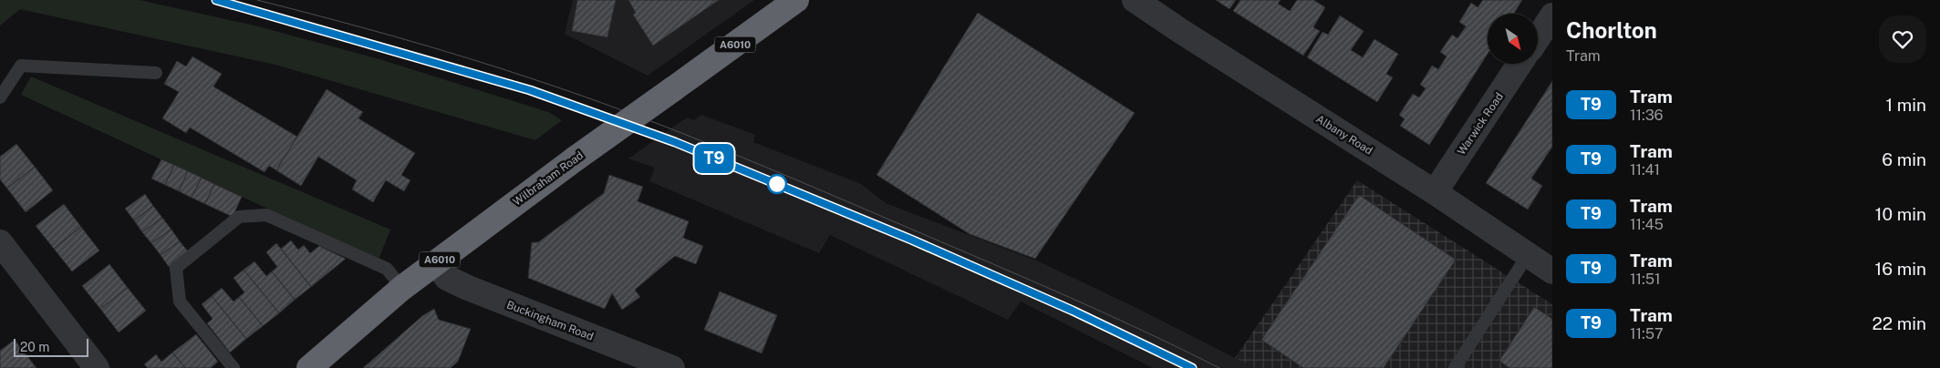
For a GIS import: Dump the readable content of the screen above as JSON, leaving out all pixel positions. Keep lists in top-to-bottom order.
{
  "streets": {
    "highway": ["A6010", "Wilbraham Road"],
    "street": ["Warwick Road", "Albany Road", "Buckingham Road"]
  },
  "crossings": [
    ["Warwick Road", "Albany Road"],
    ["Wilbraham Road", "Buckingham Road"]
  ],
  "lines": ["tram line T9"],
  "scale_bar": "20 m",
  "north": "bottom right",
  "page": {
    "on_map": "T9",
    "heading": ["Chorlton", "Tram"],
    "list": [
      {
        "mark": "T9",
        "name": "Tram",
        "note": "11:36",
        "value": "1 min"
      },
      {
        "mark": "T9",
        "name": "Tram",
        "note": "11:41",
        "value": "6 min"
      },
      {
        "mark": "T9",
        "name": "Tram",
        "note": "11:45",
        "value": "10 min"
      },
      {
        "mark": "T9",
        "name": "Tram",
        "note": "11:51",
        "value": "16 min"
      },
      {
        "mark": "T9",
        "name": "Tram",
        "note": "11:57",
        "value": "22 min"
      }
    ],
    "scale": "20 m"
  }
}
